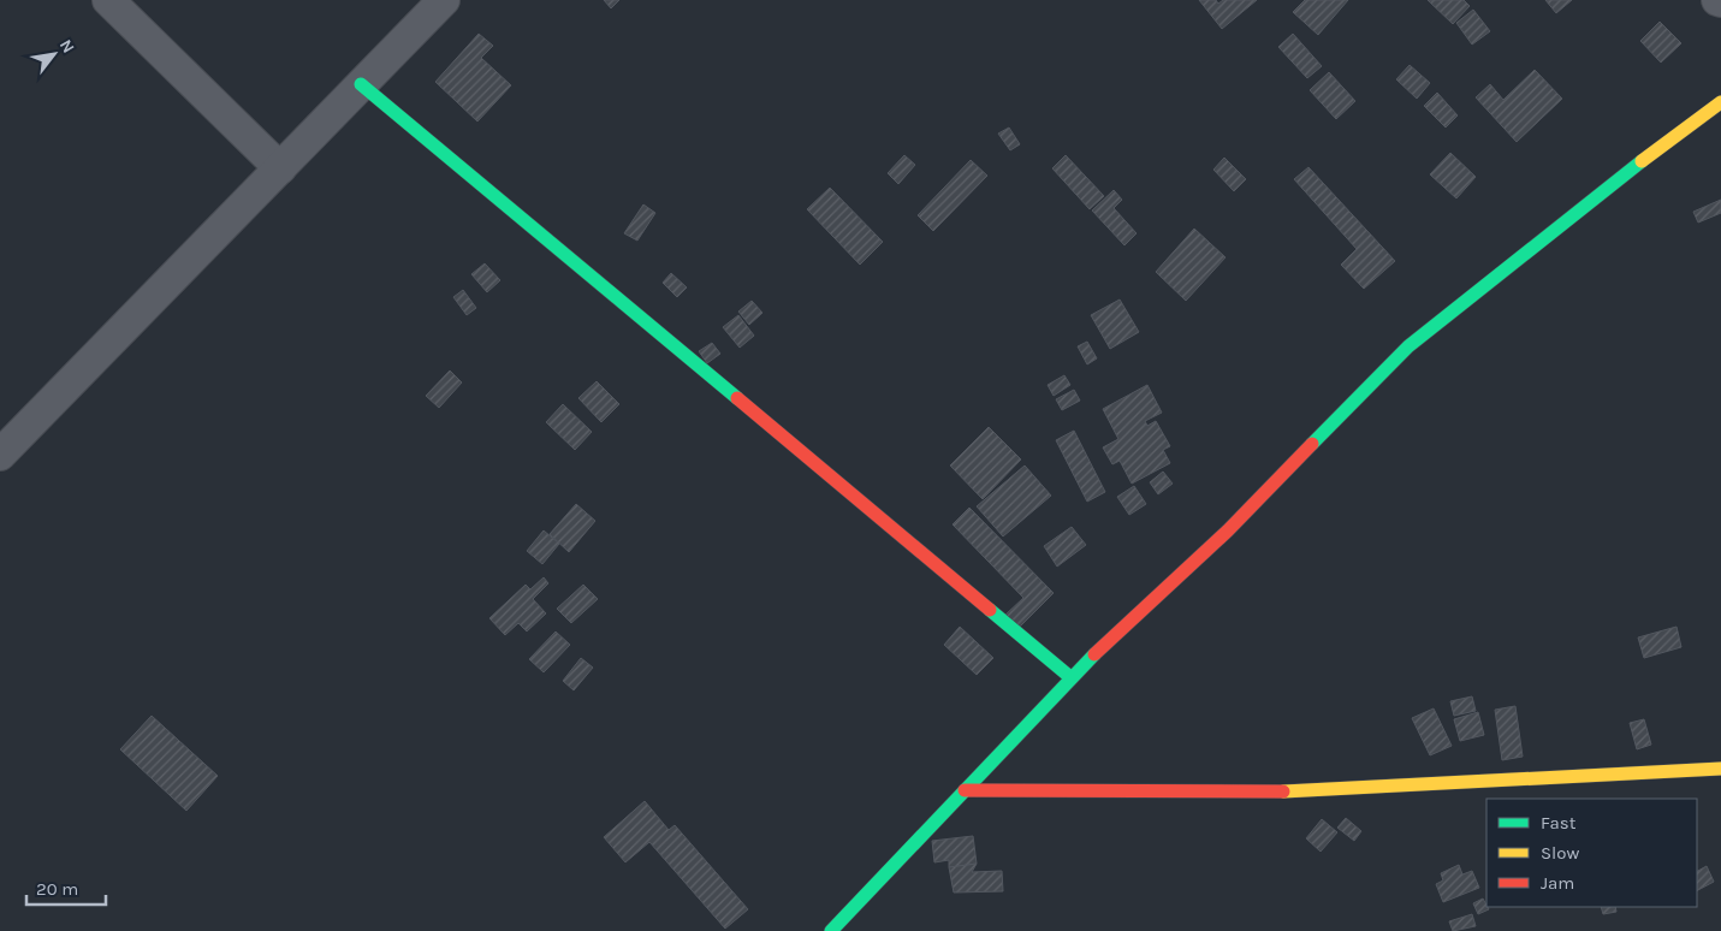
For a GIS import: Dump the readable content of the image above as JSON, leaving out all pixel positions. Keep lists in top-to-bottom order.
{
  "legend": ["Fast", "Slow", "Jam"],
  "scale_bar": "20 m",
  "north": "top right"
}
